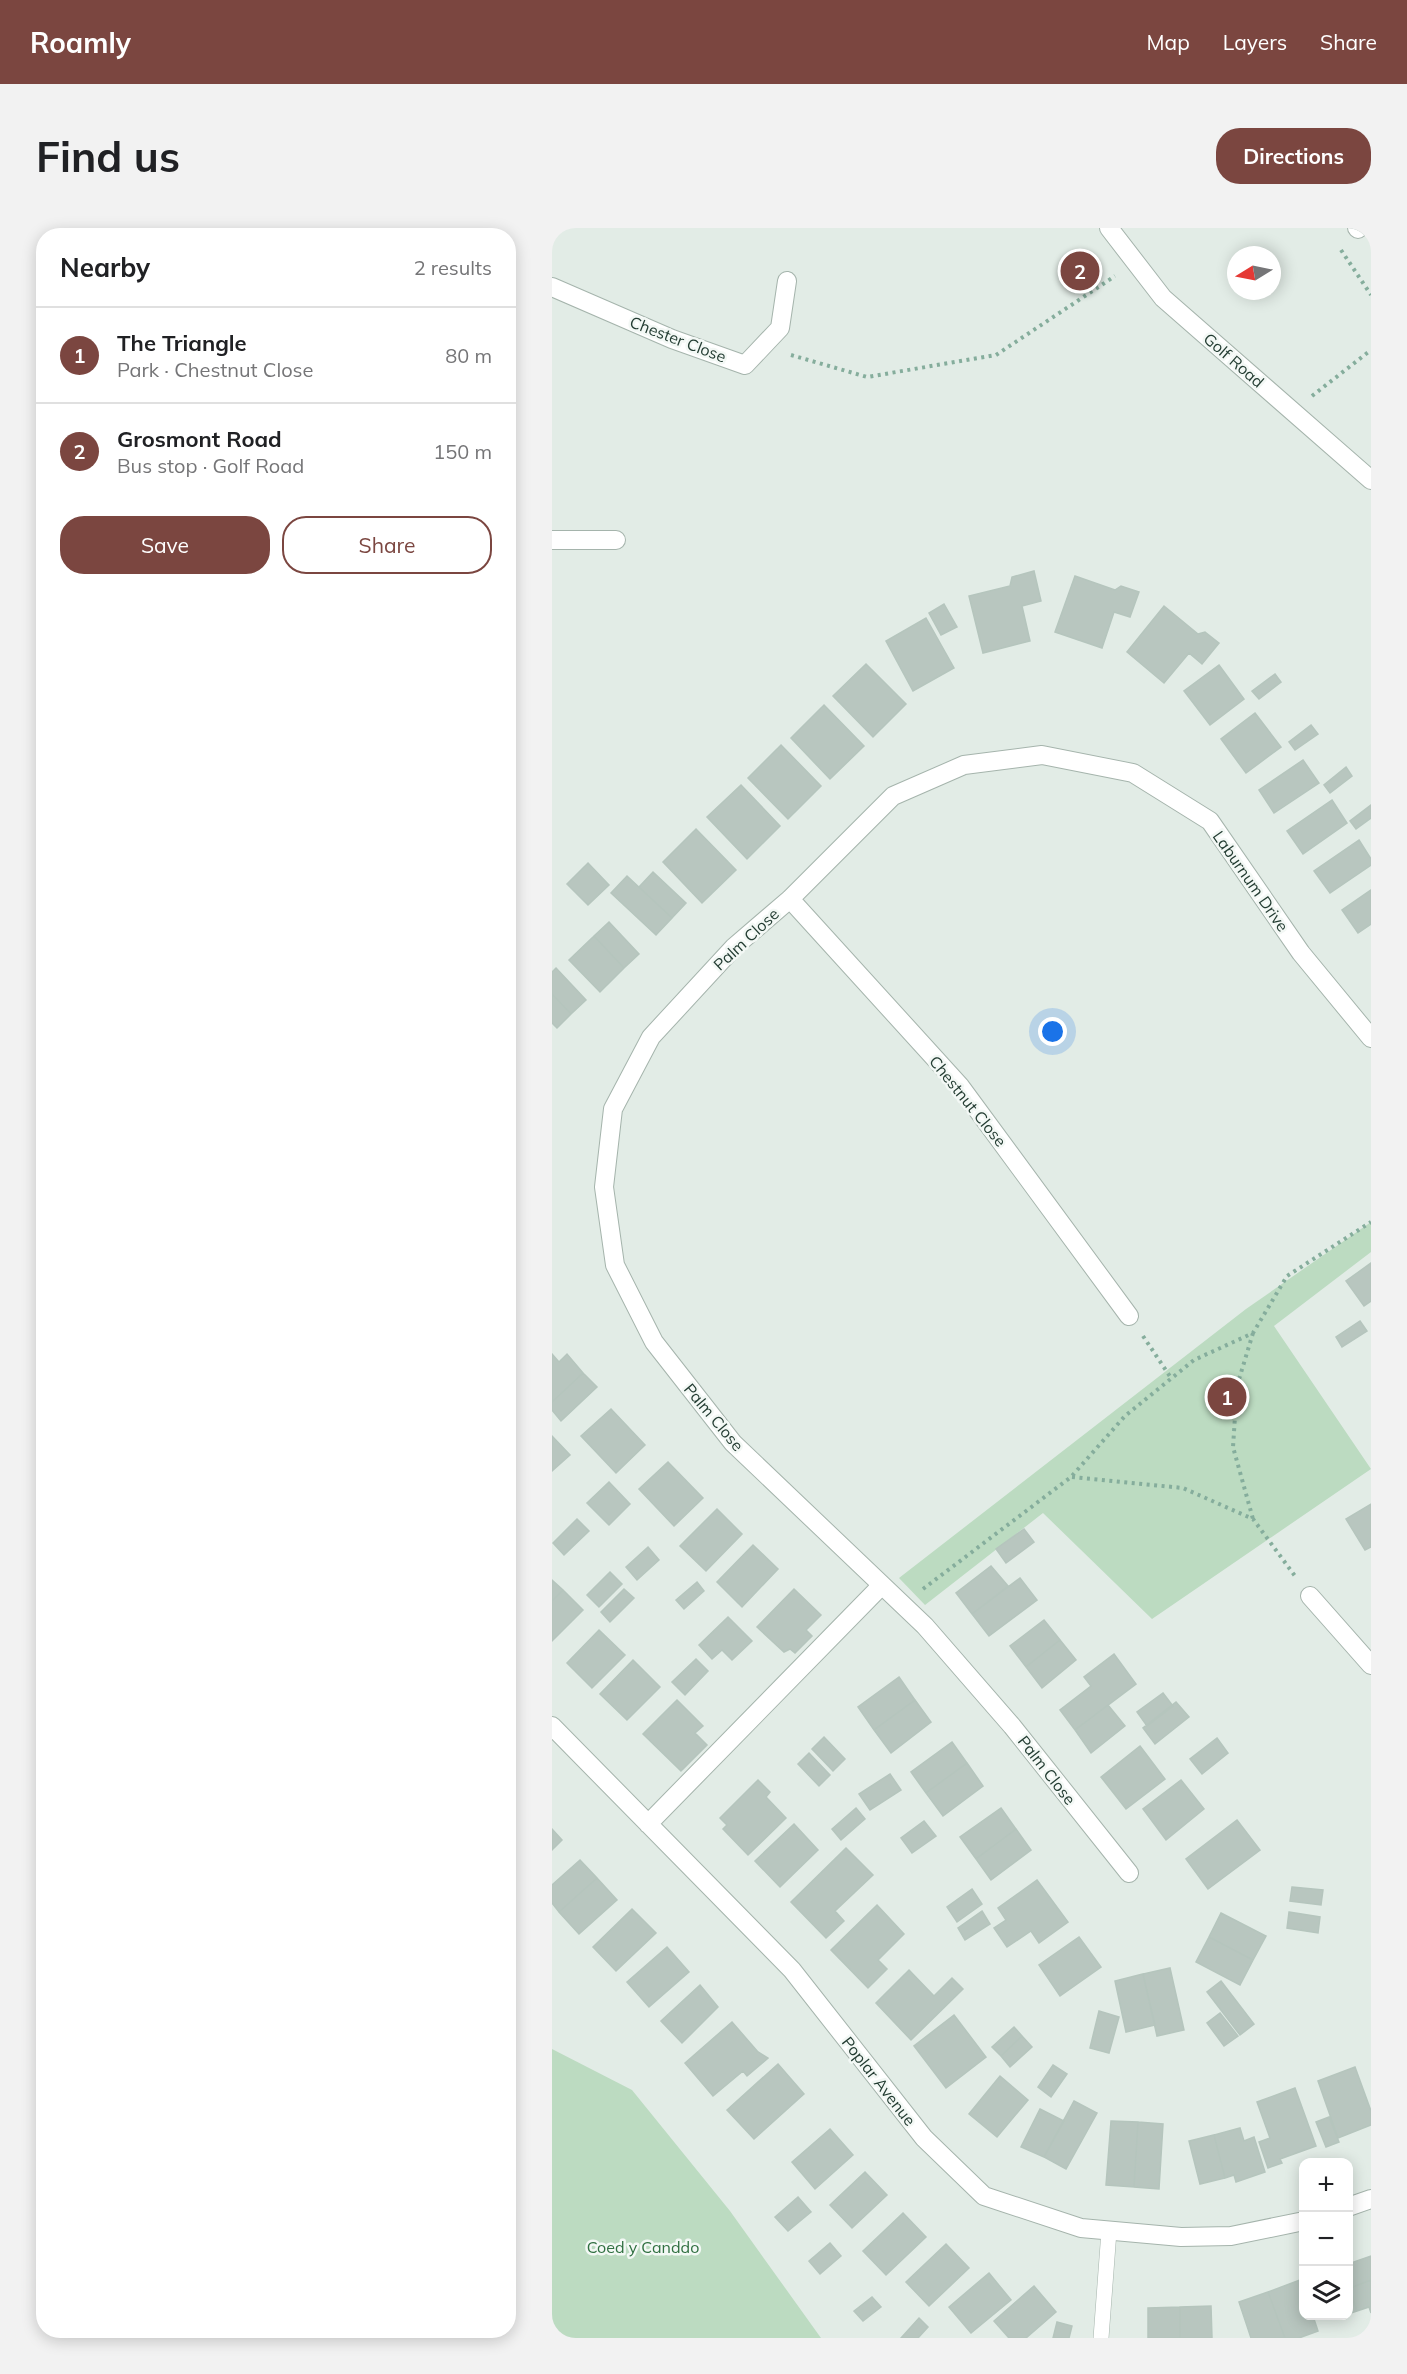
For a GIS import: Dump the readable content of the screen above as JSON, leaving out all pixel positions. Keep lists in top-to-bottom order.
{
  "streets": {
    "street": [
      "Chester Close",
      "Golf Road",
      "Laburnum Drive",
      "Palm Close",
      "Chestnut Close",
      "Poplar Avenue"
    ]
  },
  "crossings": [
    ["Laburnum Drive", "Palm Close"],
    ["Laburnum Drive", "Chestnut Close"],
    ["Palm Close", "Chestnut Close"]
  ],
  "parks": ["Coed y Canddo"],
  "north": "left",
  "page": {
    "header": "Roamly",
    "nav": ["Map", "Layers", "Share"],
    "buttons": [
      "Directions",
      ["Save", "Share"]
    ],
    "title": "Find us",
    "heading": ["Nearby", "2 results"],
    "pins": ["2", "1"],
    "list": [
      {
        "mark": "1",
        "name": "The Triangle",
        "note": "Park · Chestnut Close",
        "value": "80 m"
      },
      {
        "mark": "2",
        "name": "Grosmont Road",
        "note": "Bus stop · Golf Road",
        "value": "150 m"
      }
    ],
    "map_buttons": ["+", "−"]
  }
}
